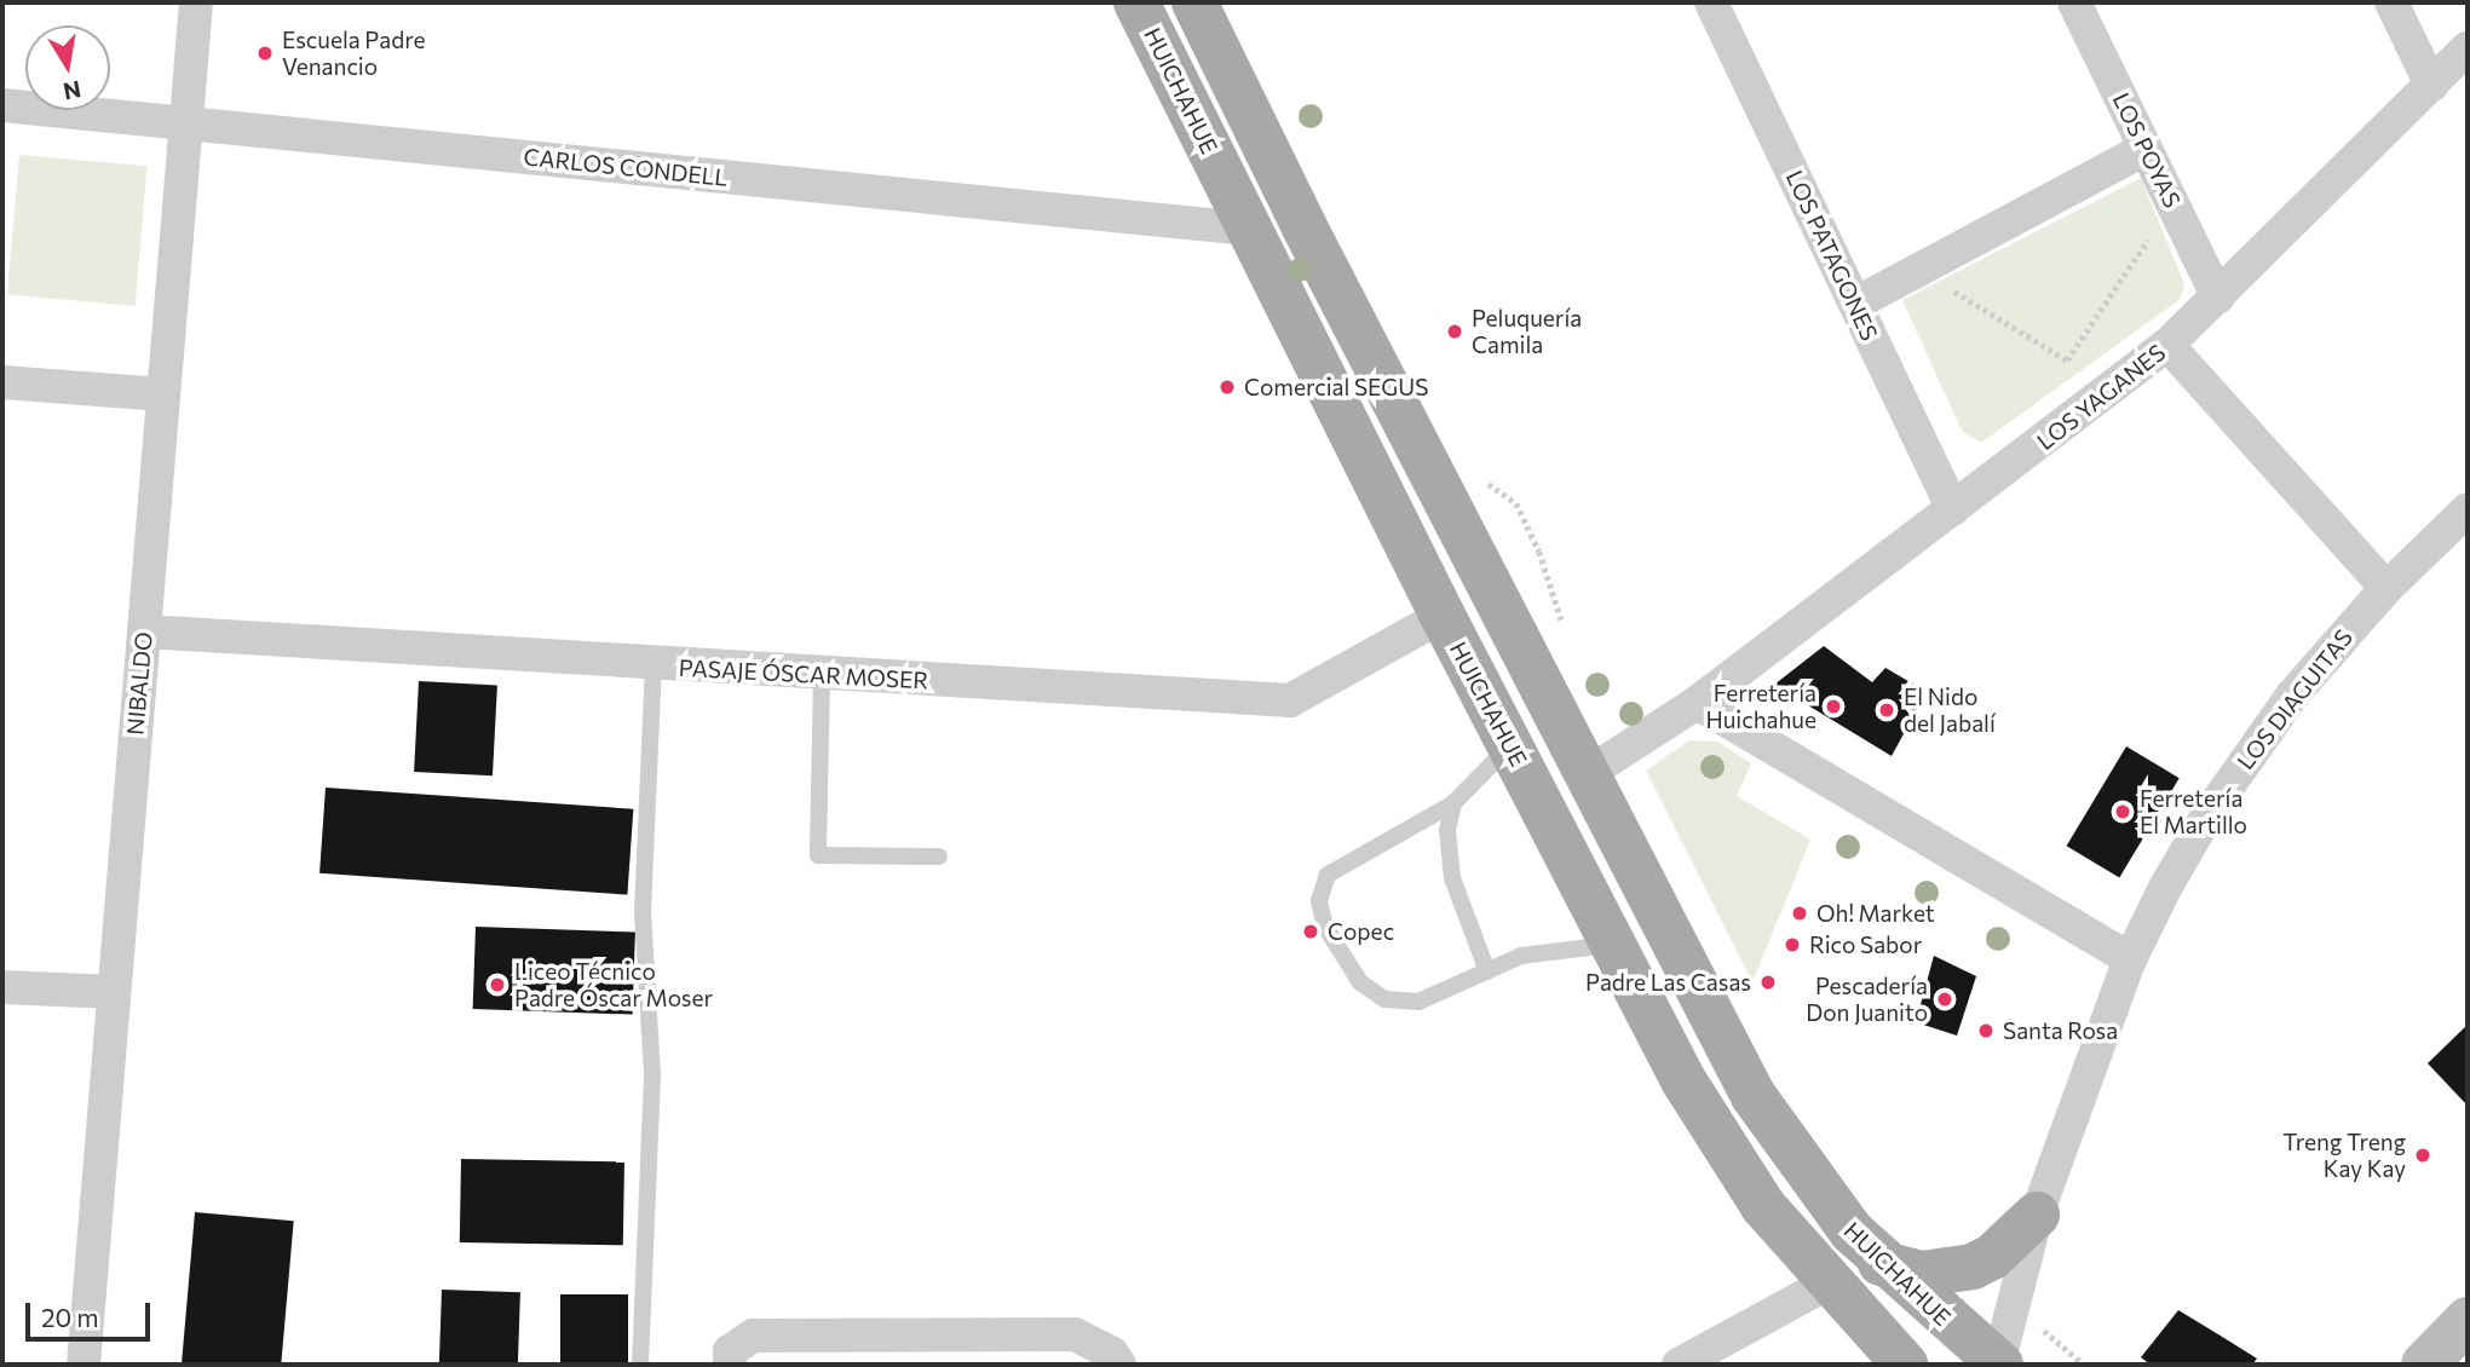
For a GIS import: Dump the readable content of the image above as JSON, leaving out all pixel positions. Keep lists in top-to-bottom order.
{
  "streets": {
    "main road": ["HUICHAHUE"],
    "street": [
      "LOS POYAS",
      "CARLOS CONDELL",
      "LOS PATAGONES",
      "LOS YAGANES",
      "PASAJE ÓSCAR MOSER",
      "NIBALDO",
      "LOS DIAGUITAS"
    ]
  },
  "crossings": [
    ["HUICHAHUE", "CARLOS CONDELL"],
    ["HUICHAHUE", "PASAJE ÓSCAR MOSER"],
    ["HUICHAHUE", "LOS DIAGUITAS"],
    ["LOS POYAS", "LOS YAGANES"],
    ["CARLOS CONDELL", "NIBALDO"],
    ["LOS PATAGONES", "LOS YAGANES"],
    ["PASAJE ÓSCAR MOSER", "NIBALDO"]
  ],
  "places": [
    "Escuela Padre Venancio",
    "Peluquería Camila",
    "Comercial SEGUS",
    "Ferretería Huichahue",
    "El Nido del Jabalí",
    "Ferretería El Martillo",
    "Oh! Market",
    "Copec",
    "Rico Sabor",
    "Padre Las Casas",
    "Liceo Técnico Padre Óscar Moser",
    "Pescadería Don Juanito",
    "Santa Rosa",
    "Treng Treng Kay Kay"
  ],
  "scale_bar": "20 m",
  "north": "bottom"
}
